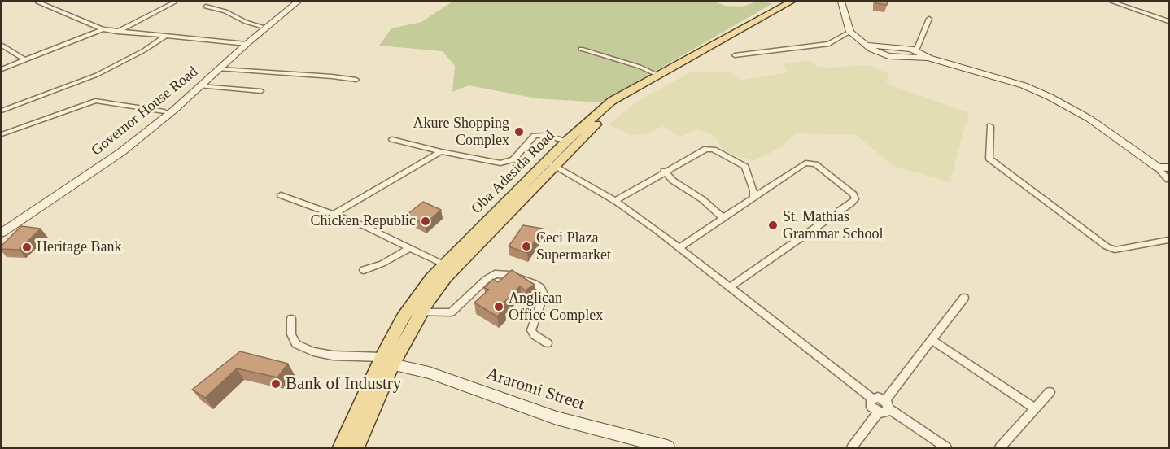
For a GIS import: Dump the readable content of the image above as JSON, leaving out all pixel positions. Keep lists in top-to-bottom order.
{
  "streets": {
    "main road": ["Governor House Road", "Oba Adesida Road", "Araromi Street"]
  },
  "crossings": [
    ["Oba Adesida Road", "Araromi Street"]
  ],
  "places": [
    "Akure Shopping Complex",
    "Chicken Republic",
    "St. Mathias Grammar School",
    "Ceci Plaza Supermarket",
    "Heritage Bank",
    "Anglican Office Complex",
    "Bank of Industry"
  ]
}
